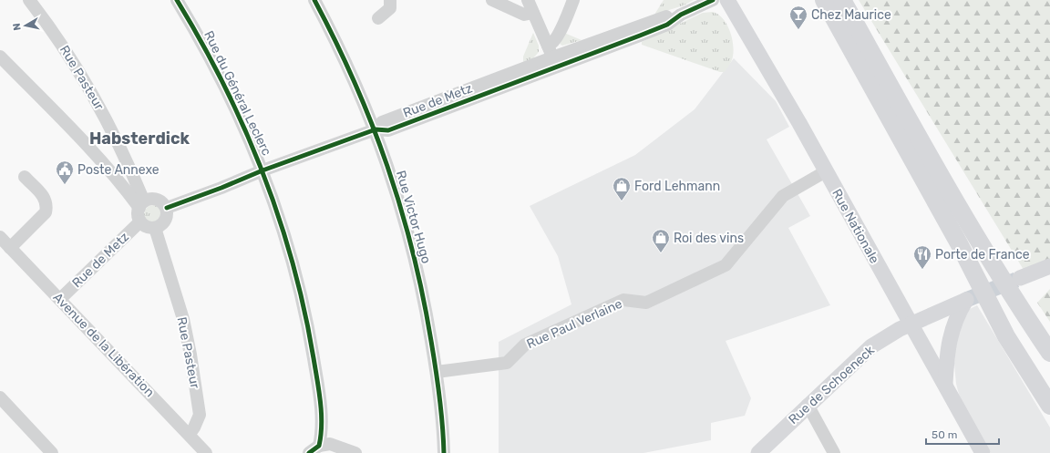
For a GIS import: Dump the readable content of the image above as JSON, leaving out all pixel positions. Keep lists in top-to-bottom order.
{
  "streets": {
    "main road": ["Rue Nationale", "Rue de Schoeneck"],
    "street": [
      "Rue Pasteur",
      "Rue du Général Leclerc",
      "Rue de Metz",
      "Rue Victor Hugo",
      "Rue Paul Verlaine",
      "Avenue de la Libération"
    ]
  },
  "crossings": [
    ["Rue Pasteur", "Rue de Metz"],
    ["Rue Pasteur", "Avenue de la Libération"],
    ["Rue du Général Leclerc", "Rue de Metz"],
    ["Rue de Metz", "Rue Victor Hugo"],
    ["Rue de Metz", "Avenue de la Libération"],
    ["Rue Victor Hugo", "Rue Paul Verlaine"],
    ["Rue Nationale", "Rue Paul Verlaine"],
    ["Rue Nationale", "Rue de Schoeneck"]
  ],
  "districts": ["Habsterdick"],
  "places": {
    "bar": ["Chez Maurice"],
    "public building": ["Poste Annexe"],
    "shop": ["Ford Lehmann", "Roi des vins"],
    "restaurant": ["Porte de France"]
  },
  "scale_bar": "50 m",
  "north": "left"
}
